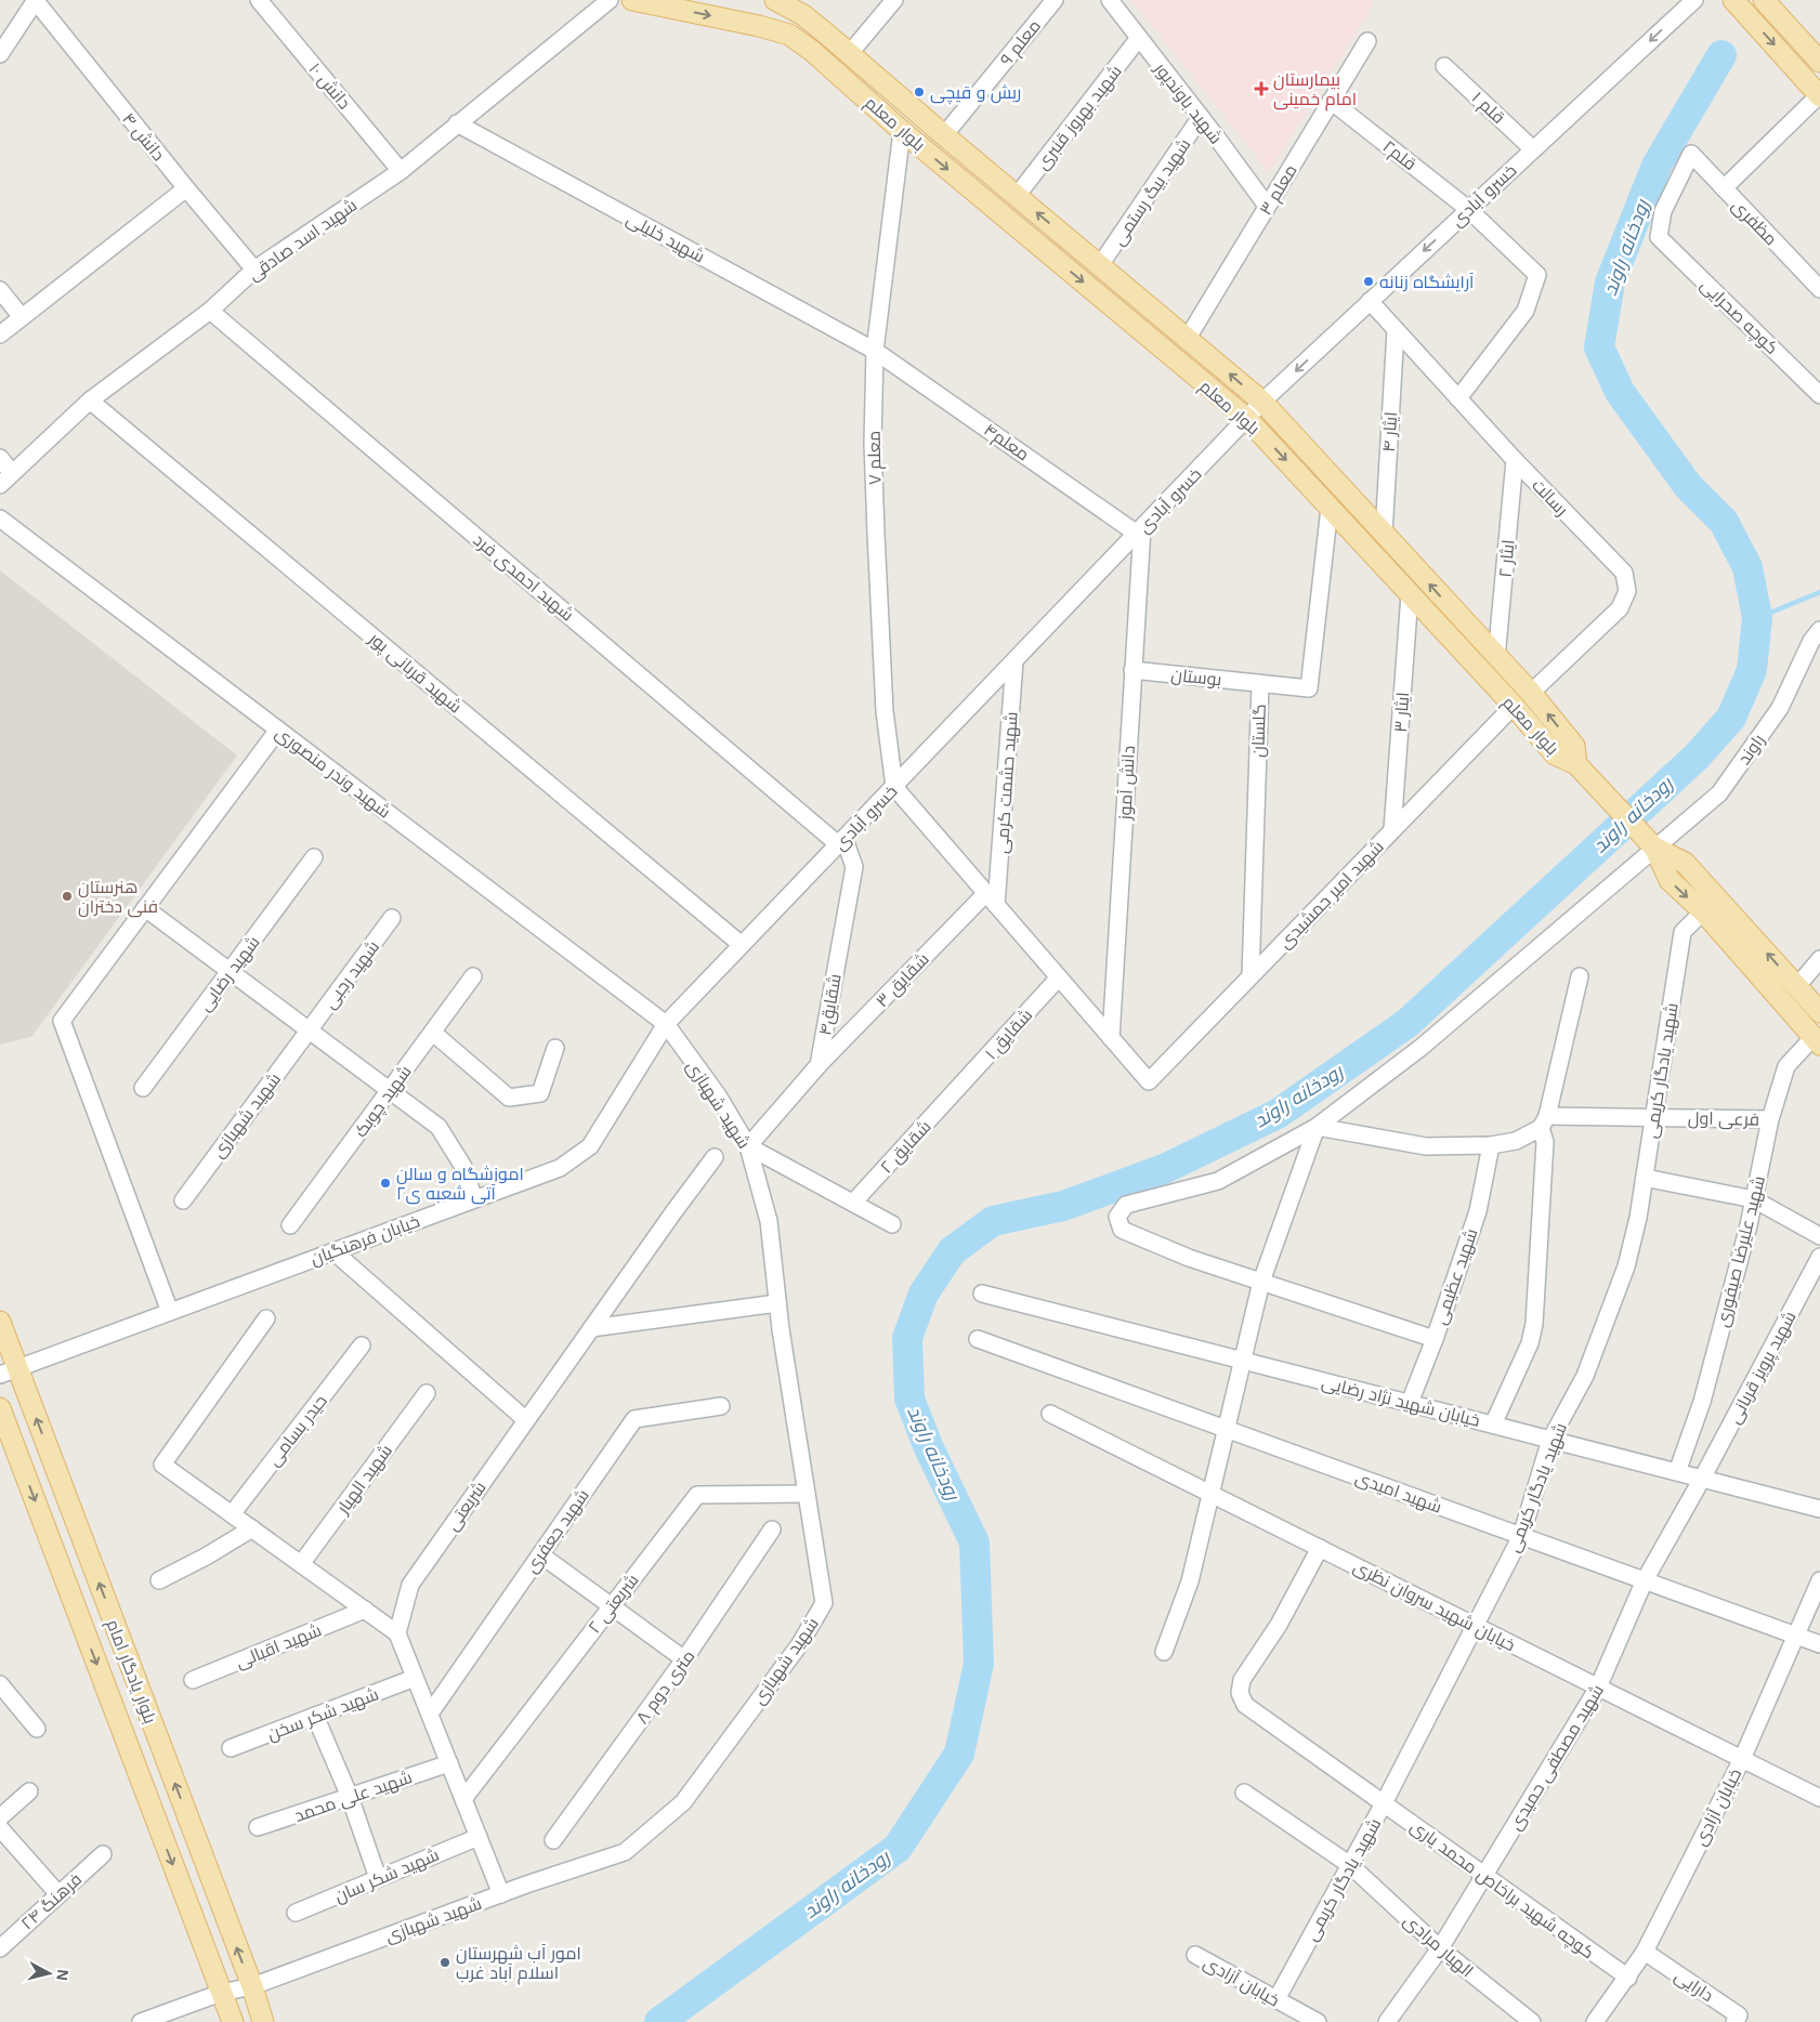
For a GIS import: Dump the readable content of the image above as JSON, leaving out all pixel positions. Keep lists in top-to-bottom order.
{
  "streets": {
    "main road": ["بلوار معلم", "بلوار یادگار امام"],
    "street": [
      "معلم ۹",
      "دانش ۱۰",
      "شهید باوندپور",
      "قلم ۱",
      "شهید بهروز قنبری",
      "دانش ۴",
      "قلم۲",
      "معلم ۳",
      "شهید بیگ رستمی",
      "خسرو آبادی",
      "مظفری",
      "شهید خلیلی",
      "شهید اسد صادقی",
      "کوچه صحرایی",
      "ایثار ۴",
      "معلم۴",
      "معلم ۷",
      "رسالت",
      "ایثار ۲",
      "شهید احمدی فرد",
      "شهید قربانی پور",
      "بوستان",
      "ایثار ۳",
      "گلستان",
      "راوند",
      "شهید وندر منصوری",
      "شهید حشمت کرمی",
      "دانش آموز",
      "شهید امیر جمشیدی",
      "شهید رضایی",
      "شهید رجبی",
      "شقایق ۳",
      "شقایق۴",
      "شقایق ۱",
      "شهید یادگار کریمی",
      "شهید چوبک",
      "شهید شهبازی",
      "فرعی اول",
      "شقایق ۲",
      "خیابان فرهنگیان",
      "شهید علیرضا صیفوری",
      "شهید عظیمی",
      "شهید پرویز قربانی",
      "خیابان شهید نژاد رضایی",
      "حیدر بسامی",
      "شهید الهیار",
      "شهید امیدی",
      "شریعتی",
      "شهید جعفری",
      "شریعتی ۲",
      "خیابان شهید سروان نظری",
      "شهید اقبالی",
      "۸ متری دوم",
      "شهید شکر سخن",
      "شهید مصطفی حمیدی",
      "شهید علی محمد",
      "خیابان آزادی",
      "شهید شکر سان",
      "کوچه شهید براخاص محمد یاری",
      "فرهنگ ۲۴",
      "الهیار مرادی",
      "دارایی"
    ]
  },
  "crossings": [
    ["معلم ۹", "بلوار معلم"],
    ["دانش ۱۰", "شهید اسد صادقی"],
    ["شهید باوندپور", "شهید بهروز قنبری"],
    ["شهید باوندپور", "معلم ۳"],
    ["شهید باوندپور", "شهید بیگ رستمی"],
    ["قلم ۱", "خسرو آبادی"],
    ["شهید بهروز قنبری", "بلوار معلم"],
    ["بلوار معلم", "معلم ۳"],
    ["بلوار معلم", "شهید بیگ رستمی"],
    ["بلوار معلم", "خسرو آبادی"],
    ["بلوار معلم", "ایثار ۴"],
    ["بلوار معلم", "معلم ۷"],
    ["بلوار معلم", "رسالت"],
    ["بلوار معلم", "ایثار ۲"],
    ["بلوار معلم", "ایثار ۳"],
    ["بلوار معلم", "گلستان"],
    ["بلوار معلم", "شهید امیر جمشیدی"],
    ["دانش ۴", "شهید اسد صادقی"],
    ["قلم۲", "معلم ۳"],
    ["قلم۲", "خسرو آبادی"],
    ["قلم۲", "رسالت"],
    ["خسرو آبادی", "معلم۴"],
    ["خسرو آبادی", "معلم ۷"],
    ["خسرو آبادی", "رسالت"],
    ["خسرو آبادی", "شهید احمدی فرد"],
    ["خسرو آبادی", "شهید قربانی پور"],
    ["خسرو آبادی", "شهید وندر منصوری"],
    ["خسرو آبادی", "شهید حشمت کرمی"],
    ["خسرو آبادی", "دانش آموز"],
    ["خسرو آبادی", "شقایق۴"],
    ["خسرو آبادی", "شهید شهبازی"],
    ["خسرو آبادی", "خیابان فرهنگیان"],
    ["مظفری", "کوچه صحرایی"],
    ["شهید خلیلی", "شهید اسد صادقی"],
    ["شهید خلیلی", "معلم۴"],
    ["شهید خلیلی", "معلم ۷"],
    ["شهید اسد صادقی", "شهید احمدی فرد"],
    ["شهید اسد صادقی", "شهید قربانی پور"],
    ["ایثار ۴", "رسالت"],
    ["معلم۴", "معلم ۷"],
    ["معلم۴", "دانش آموز"],
    ["رسالت", "ایثار ۲"],
    ["شهید احمدی فرد", "شقایق۴"],
    ["بوستان", "گلستان"],
    ["بوستان", "دانش آموز"],
    ["ایثار ۳", "شهید امیر جمشیدی"],
    ["گلستان", "شهید امیر جمشیدی"],
    ["شهید وندر منصوری", "شهید شهبازی"],
    ["شهید وندر منصوری", "خیابان فرهنگیان"],
    ["شهید حشمت کرمی", "شقایق ۳"],
    ["دانش آموز", "شهید امیر جمشیدی"],
    ["شهید رجبی", "شهید شهبازی"],
    ["شقایق ۳", "شقایق۴"],
    ["شقایق ۱", "شقایق ۲"],
    ["شهید یادگار کریمی", "فرعی اول"],
    ["شهید یادگار کریمی", "خیابان شهید نژاد رضایی"],
    ["شهید یادگار کریمی", "شهید امیدی"],
    ["شهید یادگار کریمی", "خیابان شهید سروان نظری"],
    ["شهید یادگار کریمی", "خیابان آزادی"],
    ["شهید یادگار کریمی", "کوچه شهید براخاص محمد یاری"],
    ["شهید یادگار کریمی", "الهیار مرادی"],
    ["شهید شهبازی", "خیابان فرهنگیان"],
    ["شهید شهبازی", "شریعتی ۲"],
    ["شهید شهبازی", "بلوار یادگار امام"],
    ["فرعی اول", "شهید علیرضا صیفوری"],
    ["خیابان فرهنگیان", "بلوار یادگار امام"],
    ["شهید علیرضا صیفوری", "خیابان شهید نژاد رضایی"],
    ["شهید عظیمی", "خیابان شهید نژاد رضایی"],
    ["شهید پرویز قربانی", "خیابان شهید نژاد رضایی"],
    ["شهید پرویز قربانی", "شهید مصطفی حمیدی"],
    ["خیابان شهید نژاد رضایی", "شهید مصطفی حمیدی"],
    ["شهید امیدی", "شهید مصطفی حمیدی"],
    ["شهید امیدی", "خیابان آزادی"],
    ["خیابان شهید سروان نظری", "شهید مصطفی حمیدی"],
    ["خیابان شهید سروان نظری", "خیابان آزادی"],
    ["خیابان شهید سروان نظری", "کوچه شهید براخاص محمد یاری"],
    ["شهید مصطفی حمیدی", "کوچه شهید براخاص محمد یاری"],
    ["شهید مصطفی حمیدی", "الهیار مرادی"],
    ["خیابان آزادی", "کوچه شهید براخاص محمد یاری"],
    ["خیابان آزادی", "دارایی"]
  ],
  "water": ["رودخانه راوند"],
  "places": {
    "health": ["بیمارستان امام خمینی"],
    "other": [
      "ریش و قیچی",
      "آرایشگاه زنانه",
      "هنرستان فنی دختران",
      "اموزشگاه و سالن آتی شعبه ی۲",
      "امور آب شهرستان اسلام آباد غرب"
    ]
  },
  "north": "right"
}
